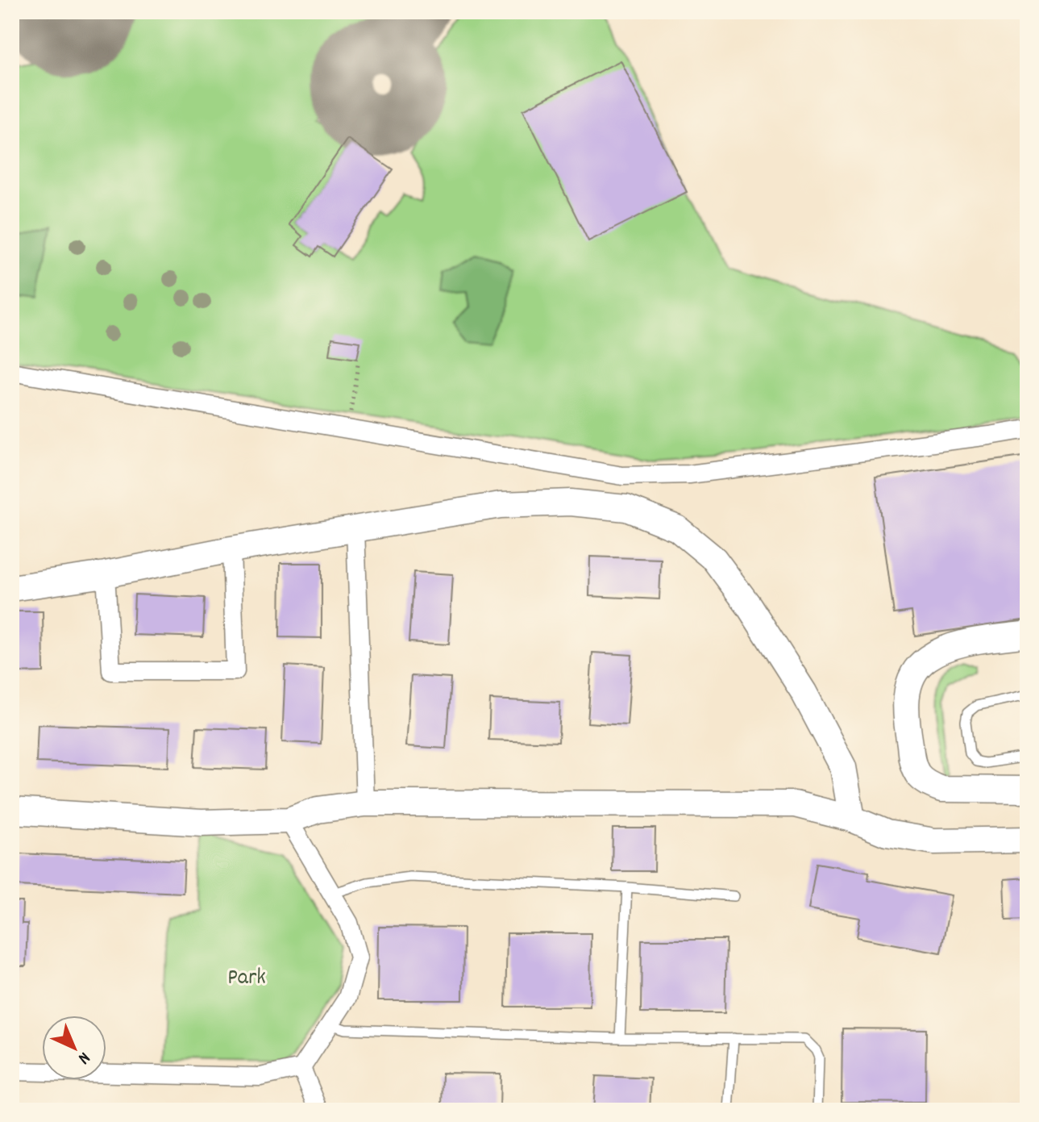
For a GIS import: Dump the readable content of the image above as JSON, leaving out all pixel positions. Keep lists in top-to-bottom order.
{
  "parks": ["Park"],
  "north": "bottom right"
}
